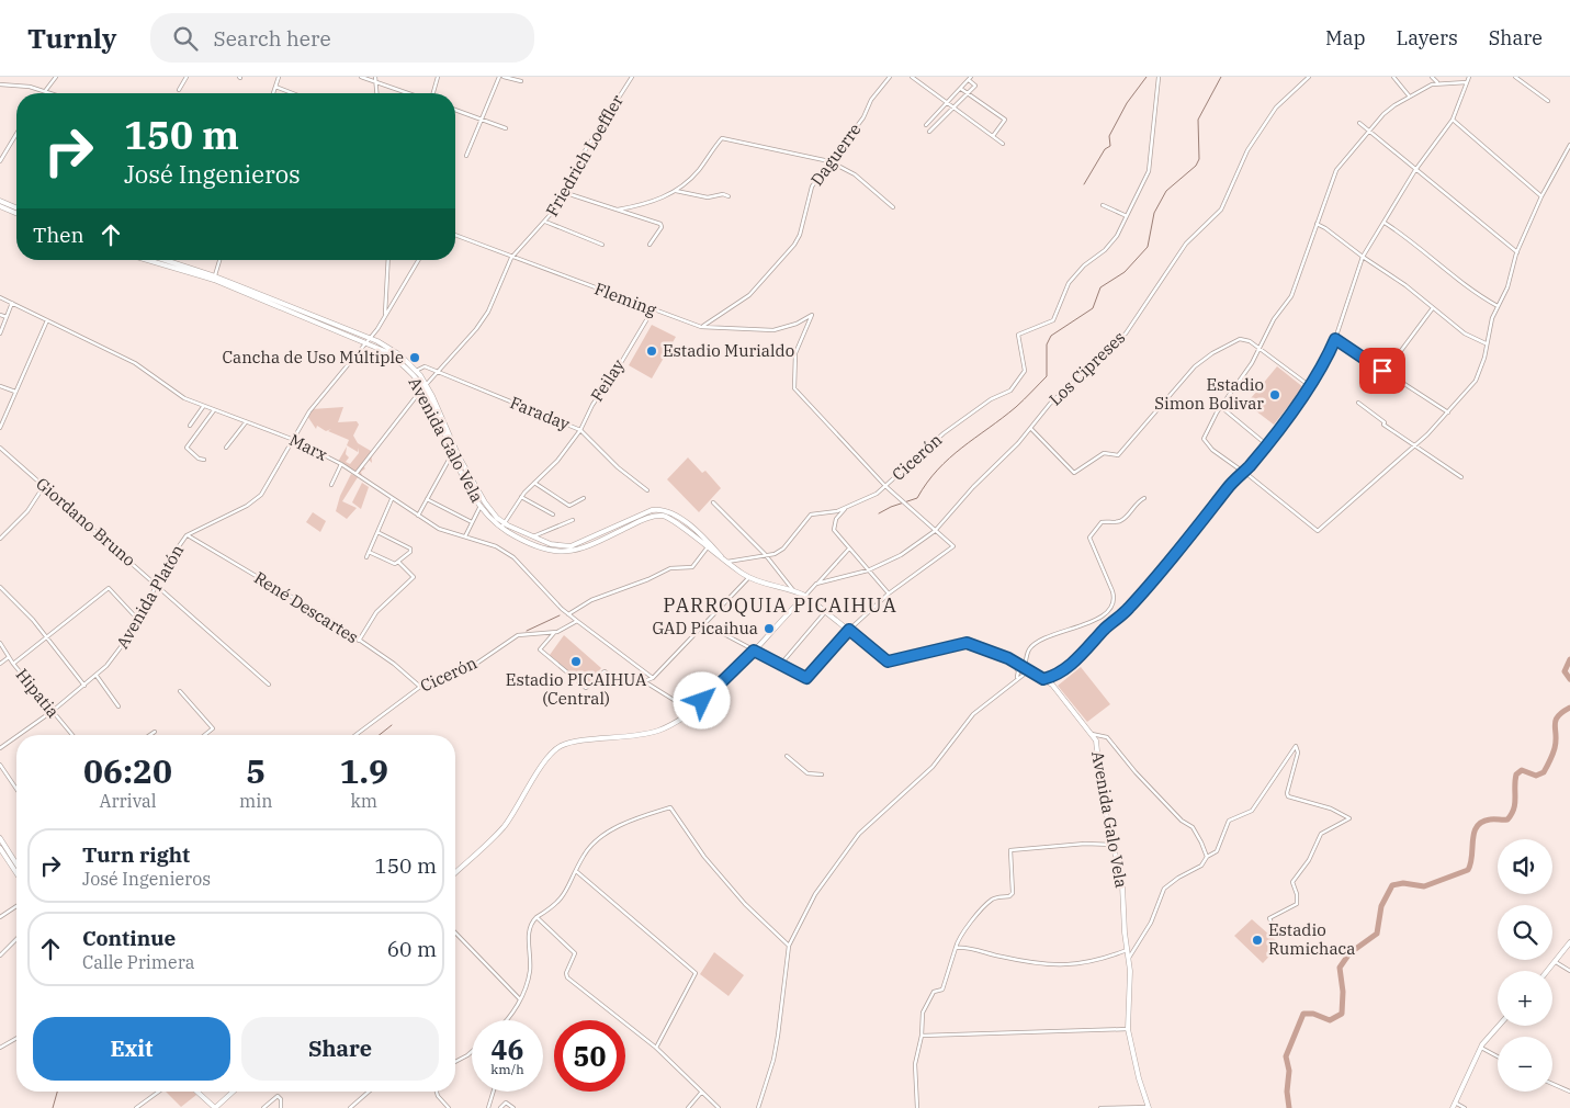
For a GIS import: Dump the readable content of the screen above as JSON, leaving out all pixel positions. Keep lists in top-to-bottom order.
{
  "streets": {
    "main road": ["Avenida Galo Vela"],
    "street": [
      "Daguerre",
      "Friedrich Loeffler",
      "Fleming",
      "Los Cipreses",
      "Feilay",
      "Faraday",
      "Marx",
      "Cicerón",
      "Giordano Bruno",
      "Avenida Platón",
      "René Descartes",
      "Hipatia"
    ]
  },
  "crossings": [
    ["Daguerre", "Fleming"],
    ["Friedrich Loeffler", "Fleming"],
    ["Fleming", "Feilay"],
    ["Fleming", "Cicerón"],
    ["Feilay", "Faraday"],
    ["Feilay", "Avenida Galo Vela"],
    ["Faraday", "Avenida Galo Vela"],
    ["Avenida Galo Vela", "Cicerón"],
    ["Avenida Galo Vela", "Avenida Platón"],
    ["Marx", "Cicerón"],
    ["Marx", "Avenida Platón"],
    ["Cicerón", "René Descartes"],
    ["Giordano Bruno", "Avenida Platón"],
    ["Avenida Platón", "René Descartes"],
    ["Avenida Platón", "Hipatia"]
  ],
  "districts": ["PARROQUIA PICAIHUA"],
  "places": [
    "Estadio Murialdo",
    "Cancha de Uso Múltiple",
    "Estadio Simon Bolivar",
    "GAD Picaihua",
    "Estadio PICAIHUA (Central)",
    "Estadio Rumichaca"
  ],
  "page": {
    "header": "Turnly",
    "search": "Search here",
    "nav": ["Map", "Layers", "Share"],
    "turn": ["150 m", "José Ingenieros"],
    "then": "Then",
    "eta": [
      "06:20",
      "Arrival",
      "5",
      "min",
      "1.9",
      "km"
    ],
    "list": [
      {
        "name": "Turn right",
        "note": "José Ingenieros",
        "value": "150 m"
      },
      {
        "name": "Continue",
        "note": "Calle Primera",
        "value": "60 m"
      }
    ],
    "map_buttons": ["+", "−"],
    "buttons": ["Exit", "Share"],
    "speed": "46 km/h",
    "limit": "50"
  }
}
